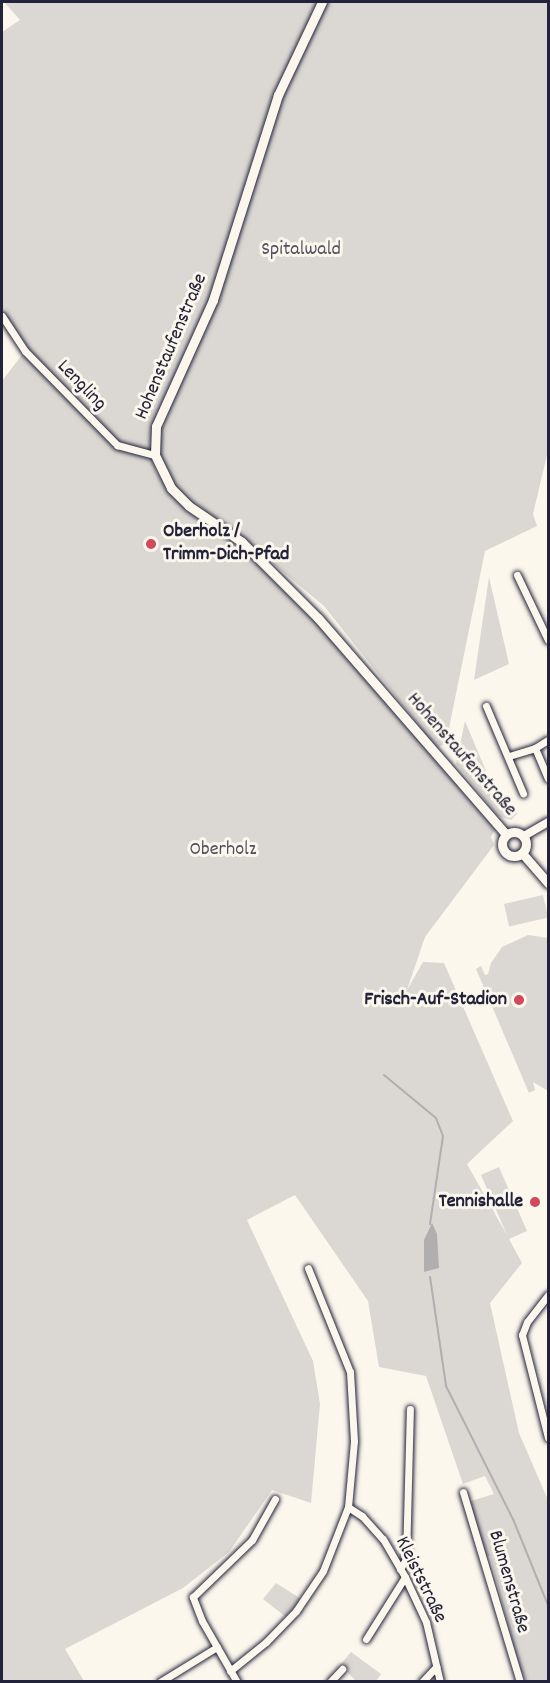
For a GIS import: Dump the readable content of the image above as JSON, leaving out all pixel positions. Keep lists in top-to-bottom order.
{
  "streets": {
    "main road": ["Hohenstaufenstraße"],
    "street": ["Lengling", "Kleiststraße", "Blumenstraße"]
  },
  "crossings": [
    ["Hohenstaufenstraße", "Lengling"]
  ],
  "parks": ["Spitalwald", "Oberholz"],
  "places": ["Oberholz / Trimm-Dich-Pfad", "Frisch-Auf-Stadion", "Tennishalle"]
}
